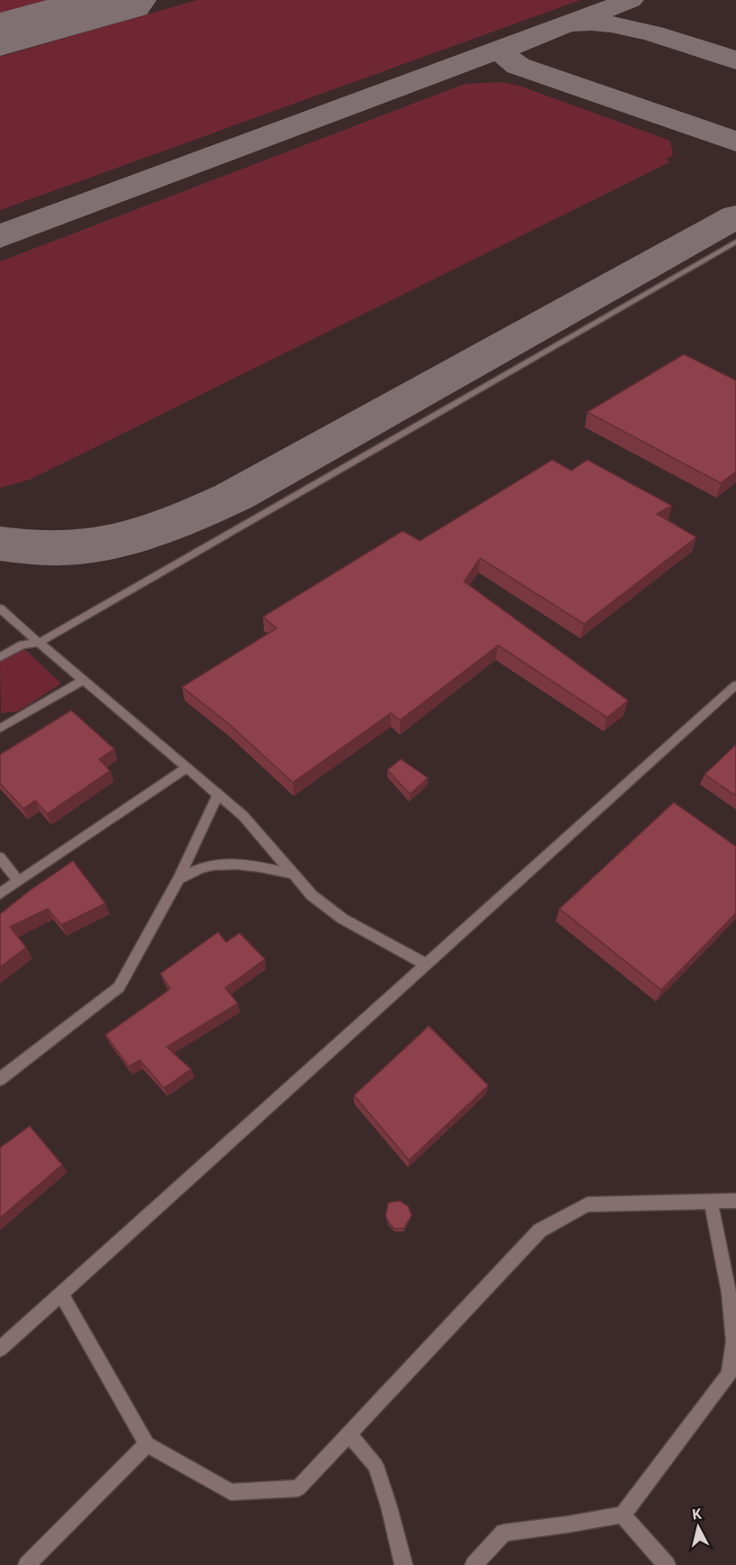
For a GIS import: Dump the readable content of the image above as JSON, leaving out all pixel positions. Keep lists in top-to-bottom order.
{
  "north": "top"
}
